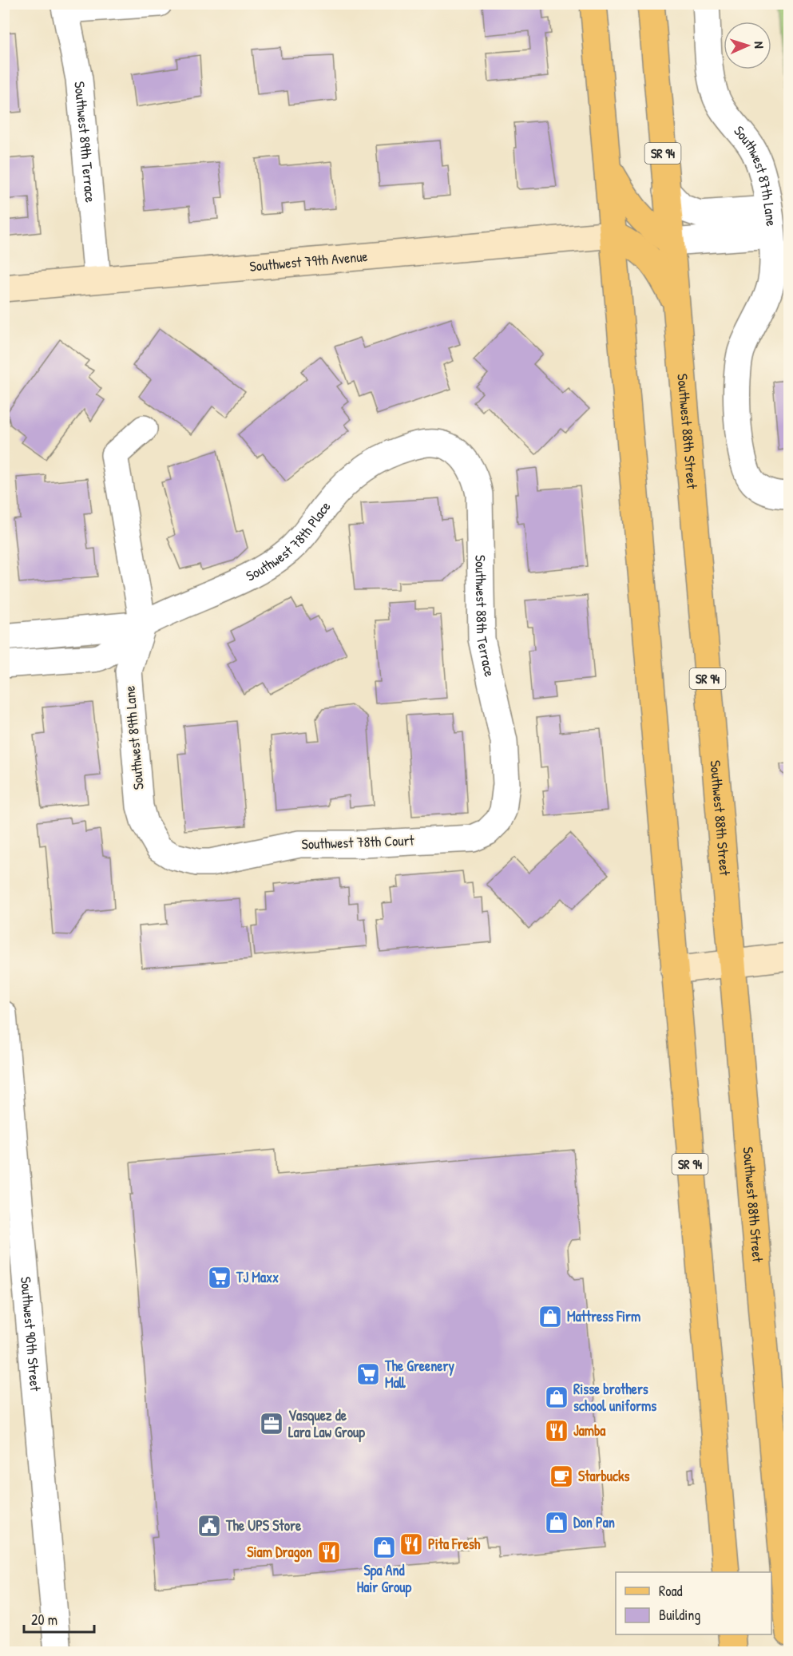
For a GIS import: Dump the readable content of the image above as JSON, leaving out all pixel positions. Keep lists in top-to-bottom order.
{
  "streets": {
    "main road": ["SR 94", "Southwest 88th Street"],
    "street": [
      "Southwest 89th Terrace",
      "Southwest 87th Lane",
      "Southwest 79th Avenue",
      "Southwest 78th Place",
      "Southwest 88th Terrace",
      "Southwest 89th Lane",
      "Southwest 78th Court",
      "Southwest 90th Street"
    ]
  },
  "crossings": [
    ["Southwest 89th Terrace", "Southwest 79th Avenue"],
    ["SR 94", "Southwest 79th Avenue"],
    ["Southwest 78th Place", "Southwest 88th Terrace"],
    ["Southwest 78th Place", "Southwest 89th Lane"],
    ["Southwest 88th Terrace", "Southwest 78th Court"],
    ["Southwest 89th Lane", "Southwest 78th Court"]
  ],
  "places": {
    "supermarket": ["TJ Maxx", "The Greenery Mall"],
    "shop": [
      "Mattress Firm",
      "Risse brothers school uniforms",
      "Don Pan",
      "Spa And Hair Group"
    ],
    "office": ["Vasquez de Lara Law Group"],
    "restaurant": ["Jamba", "Pita Fresh", "Siam Dragon"],
    "cafe": ["Starbucks"],
    "public building": ["The UPS Store"]
  },
  "legend": ["Road", "Building"],
  "scale_bar": "20 m",
  "north": "right"
}
